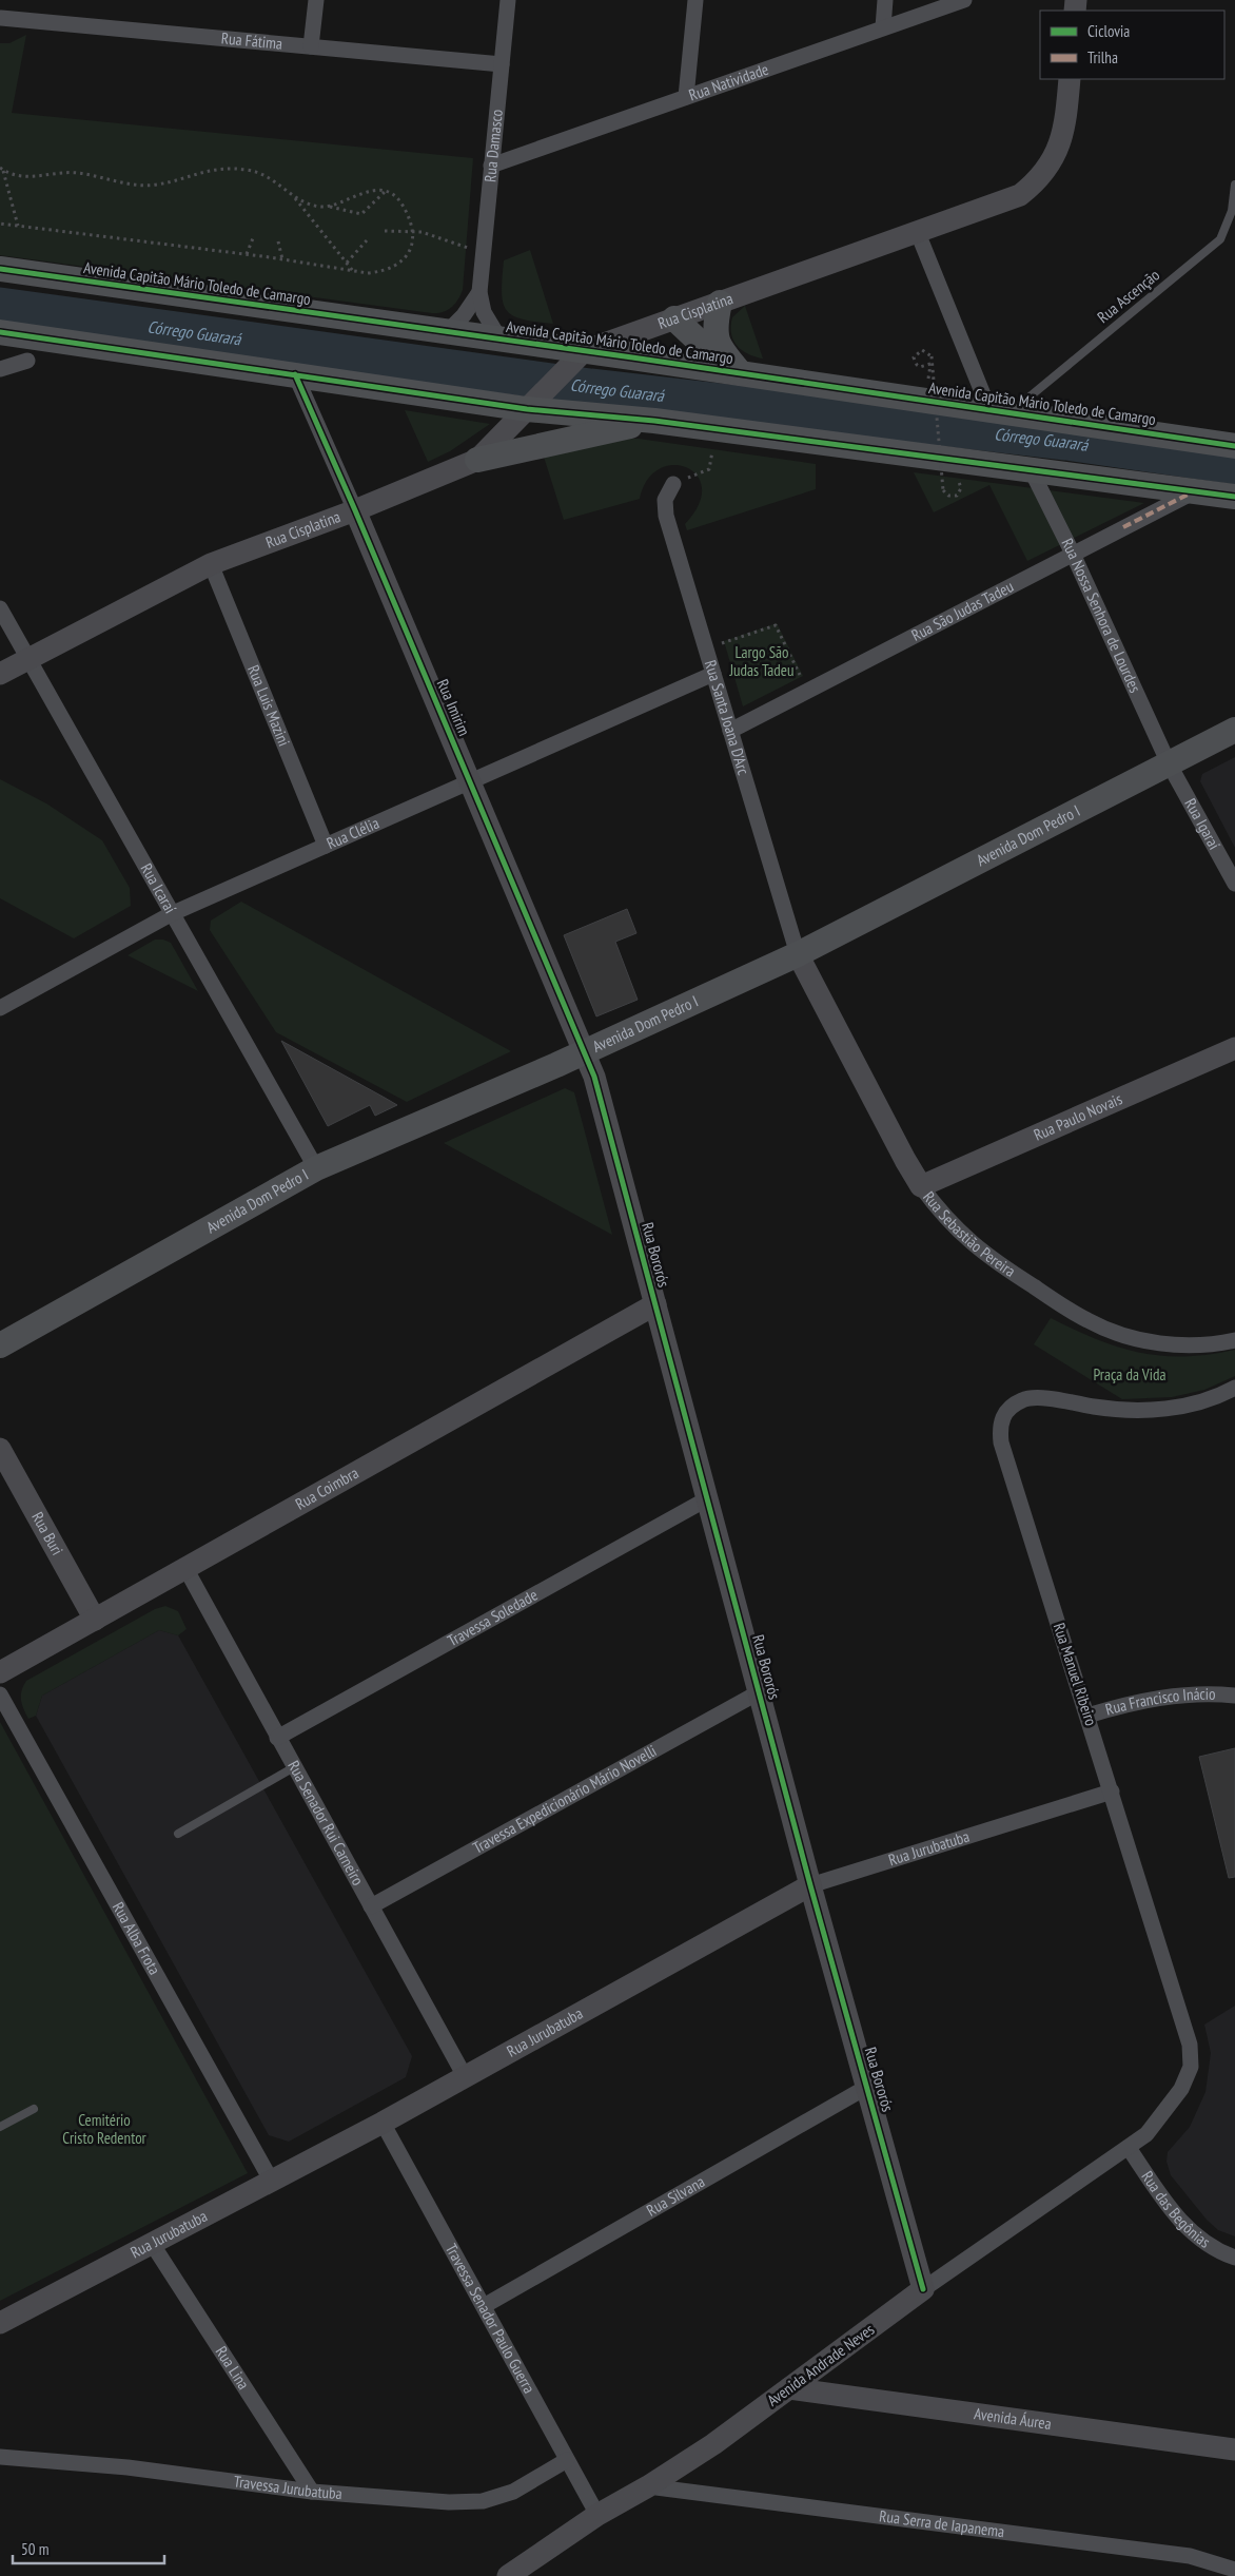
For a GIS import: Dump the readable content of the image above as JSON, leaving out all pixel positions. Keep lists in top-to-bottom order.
{
  "streets": {
    "main road": ["Avenida Capitão Mário Toledo de Camargo", "Avenida Dom Pedro I"],
    "street": [
      "Rua Fátima",
      "Rua Natividade",
      "Rua Damasco",
      "Rua Cisplatina",
      "Rua São Judas Tadeu",
      "Rua Nossa Senhora de Lourdes",
      "Rua Luis Mazini",
      "Rua Imirim",
      "Rua Santa Joana D'Arc",
      "Rua Igaraí",
      "Rua Clélia",
      "Rua Icaraí",
      "Rua Paulo Novais",
      "Rua Sebastião Pereira",
      "Rua Bororós",
      "Rua Coimbra",
      "Rua Buri",
      "Travessa Soledade",
      "Rua Manuel Ribeiro",
      "Rua Francisco Inácio",
      "Travessa Expedicionário Mário Novelli",
      "Rua Senador Rui Carneiro",
      "Rua Jurubatuba",
      "Rua Alba Frota",
      "Rua Silvana",
      "Rua das Begônias",
      "Travessa Senador Paulo Guerra",
      "Avenida Andrade Neves",
      "Rua Lina",
      "Avenida Áurea",
      "Travessa Jurubatuba",
      "Rua Serra de Iapanema"
    ],
    "lane": ["Rua Ascenção"]
  },
  "crossings": [
    ["Rua Fátima", "Rua Damasco"],
    ["Rua Natividade", "Rua Damasco"],
    ["Rua Damasco", "Avenida Capitão Mário Toledo de Camargo"],
    ["Avenida Capitão Mário Toledo de Camargo", "Rua Ascenção"],
    ["Avenida Capitão Mário Toledo de Camargo", "Rua Cisplatina"],
    ["Rua Cisplatina", "Rua Luis Mazini"],
    ["Rua Cisplatina", "Rua Imirim"],
    ["Rua Cisplatina", "Rua Icaraí"],
    ["Rua São Judas Tadeu", "Rua Nossa Senhora de Lourdes"],
    ["Rua São Judas Tadeu", "Rua Santa Joana D'Arc"],
    ["Rua Nossa Senhora de Lourdes", "Rua Igaraí"],
    ["Rua Nossa Senhora de Lourdes", "Avenida Dom Pedro I"],
    ["Rua Luis Mazini", "Rua Clélia"],
    ["Rua Imirim", "Rua Clélia"],
    ["Rua Imirim", "Avenida Dom Pedro I"],
    ["Rua Imirim", "Rua Bororós"],
    ["Rua Santa Joana D'Arc", "Rua Clélia"],
    ["Rua Santa Joana D'Arc", "Avenida Dom Pedro I"],
    ["Rua Santa Joana D'Arc", "Rua Sebastião Pereira"],
    ["Rua Igaraí", "Avenida Dom Pedro I"],
    ["Rua Clélia", "Rua Icaraí"],
    ["Avenida Dom Pedro I", "Rua Icaraí"],
    ["Avenida Dom Pedro I", "Rua Sebastião Pereira"],
    ["Avenida Dom Pedro I", "Rua Bororós"],
    ["Rua Paulo Novais", "Rua Sebastião Pereira"],
    ["Rua Bororós", "Rua Coimbra"],
    ["Rua Bororós", "Travessa Soledade"],
    ["Rua Bororós", "Travessa Expedicionário Mário Novelli"],
    ["Rua Bororós", "Rua Jurubatuba"],
    ["Rua Bororós", "Rua Silvana"],
    ["Rua Bororós", "Avenida Andrade Neves"],
    ["Rua Coimbra", "Rua Buri"],
    ["Rua Coimbra", "Rua Senador Rui Carneiro"],
    ["Travessa Soledade", "Rua Senador Rui Carneiro"],
    ["Rua Manuel Ribeiro", "Rua Francisco Inácio"],
    ["Rua Manuel Ribeiro", "Rua Jurubatuba"],
    ["Rua Manuel Ribeiro", "Rua das Begônias"],
    ["Rua Manuel Ribeiro", "Avenida Andrade Neves"],
    ["Travessa Expedicionário Mário Novelli", "Rua Senador Rui Carneiro"],
    ["Rua Senador Rui Carneiro", "Rua Jurubatuba"],
    ["Rua Jurubatuba", "Rua Alba Frota"],
    ["Rua Jurubatuba", "Travessa Senador Paulo Guerra"],
    ["Rua Jurubatuba", "Rua Lina"],
    ["Rua Silvana", "Travessa Senador Paulo Guerra"],
    ["Rua das Begônias", "Avenida Andrade Neves"],
    ["Travessa Senador Paulo Guerra", "Avenida Andrade Neves"],
    ["Travessa Senador Paulo Guerra", "Travessa Jurubatuba"],
    ["Avenida Andrade Neves", "Avenida Áurea"],
    ["Avenida Andrade Neves", "Rua Serra de Iapanema"],
    ["Rua Lina", "Travessa Jurubatuba"]
  ],
  "water": ["Córrego Guarará"],
  "parks": ["Largo São Judas Tadeu", "Praça da Vida", "Cemitério Cristo Redentor"],
  "legend": ["Ciclovia", "Trilha"],
  "scale_bar": "50 m"
}
